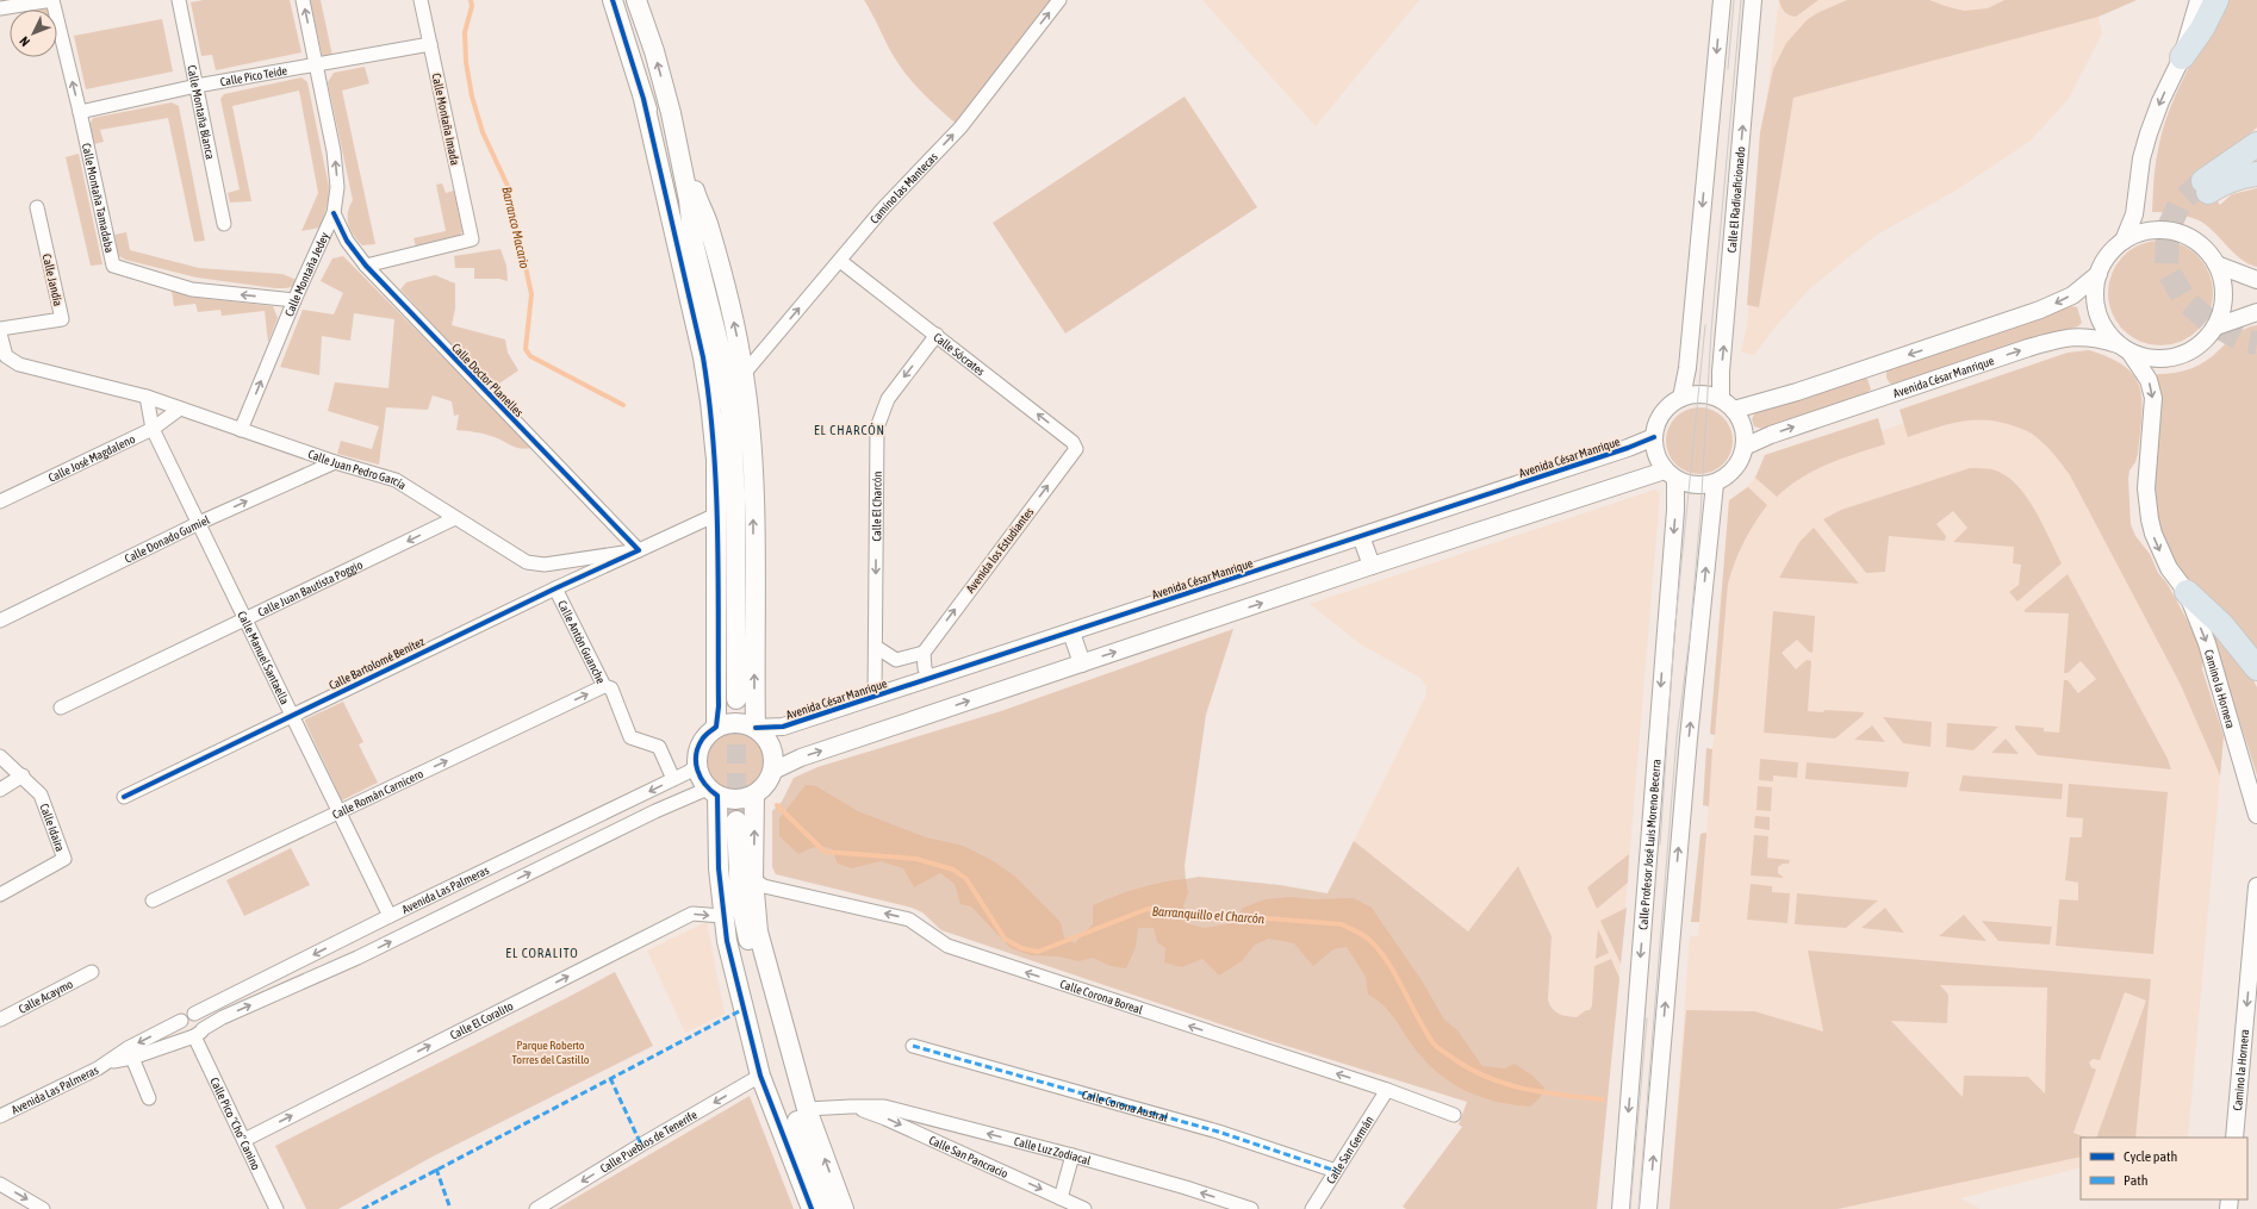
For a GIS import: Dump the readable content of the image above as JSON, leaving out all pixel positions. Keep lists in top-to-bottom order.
{
  "streets": {
    "street": [
      "Calle Pico Teide",
      "Calle Montaña Blanca",
      "Calle Montaña Imada",
      "Camino las Mantecas",
      "Calle Montaña Tamadaba",
      "Calle El Radioaficionado",
      "Calle Montaña Jedey",
      "Calle Jandía",
      "Calle Sócrates",
      "Avenida César Manrique",
      "Calle Doctor Planelles",
      "Calle José Magdaleno",
      "Calle Juan Pedro García",
      "Calle El Charcón",
      "Calle Donado Gumiel",
      "Avenida los Estudiantes",
      "Calle Juan Bautista Poggio",
      "Calle Antón Guanche",
      "Calle Manuel Santaella",
      "Calle Bartolomé Benítez",
      "Camino la Hornera",
      "Calle Román Carnicero",
      "Calle Idaira",
      "Calle Profesor José Luis Moreno Becerra",
      "Avenida Las Palmeras",
      "Calle Acaymo",
      "Calle Corona Boreal",
      "Calle El Coralito",
      "Calle Corona Austral",
      "Calle Pico \"Cho\" Canino",
      "Calle Pueblos de Tenerife",
      "Calle San Germán",
      "Calle Luz Zodiacal",
      "Calle San Pancracio"
    ]
  },
  "crossings": [
    ["Calle Pico Teide", "Calle Montaña Blanca"],
    ["Calle Pico Teide", "Calle Montaña Imada"],
    ["Calle Pico Teide", "Calle Montaña Tamadaba"],
    ["Calle Pico Teide", "Calle Montaña Jedey"],
    ["Calle Montaña Imada", "Calle Doctor Planelles"],
    ["Camino las Mantecas", "Calle Sócrates"],
    ["Calle Montaña Tamadaba", "Calle Montaña Jedey"],
    ["Calle El Radioaficionado", "Avenida César Manrique"],
    ["Calle El Radioaficionado", "Calle Profesor José Luis Moreno Becerra"],
    ["Calle Montaña Jedey", "Calle Doctor Planelles"],
    ["Calle Montaña Jedey", "Calle Juan Pedro García"],
    ["Calle Sócrates", "Calle El Charcón"],
    ["Calle Sócrates", "Avenida los Estudiantes"],
    ["Avenida César Manrique", "Calle El Charcón"],
    ["Avenida César Manrique", "Camino la Hornera"],
    ["Avenida César Manrique", "Calle Profesor José Luis Moreno Becerra"],
    ["Avenida César Manrique", "Avenida Las Palmeras"],
    ["Calle Doctor Planelles", "Calle Juan Pedro García"],
    ["Calle Doctor Planelles", "Calle Bartolomé Benítez"],
    ["Calle José Magdaleno", "Calle Juan Pedro García"],
    ["Calle José Magdaleno", "Calle Manuel Santaella"],
    ["Calle Juan Pedro García", "Calle Donado Gumiel"],
    ["Calle Juan Pedro García", "Calle Juan Bautista Poggio"],
    ["Calle Juan Pedro García", "Calle Manuel Santaella"],
    ["Calle Juan Pedro García", "Calle Bartolomé Benítez"],
    ["Calle Donado Gumiel", "Calle Manuel Santaella"],
    ["Calle Juan Bautista Poggio", "Calle Manuel Santaella"],
    ["Calle Antón Guanche", "Calle Bartolomé Benítez"],
    ["Calle Antón Guanche", "Calle Román Carnicero"],
    ["Calle Antón Guanche", "Avenida Las Palmeras"],
    ["Calle Manuel Santaella", "Calle Bartolomé Benítez"],
    ["Calle Manuel Santaella", "Calle Román Carnicero"],
    ["Calle Manuel Santaella", "Avenida Las Palmeras"],
    ["Avenida Las Palmeras", "Calle Pico \"Cho\" Canino"],
    ["Calle Corona Boreal", "Calle San Germán"],
    ["Calle El Coralito", "Calle Pico \"Cho\" Canino"],
    ["Calle Corona Austral", "Calle San Germán"],
    ["Calle Luz Zodiacal", "Calle San Pancracio"]
  ],
  "one_way": [
    "Camino las Mantecas",
    "Calle Montaña Tamadaba",
    "Calle Montaña Jedey",
    "Calle Sócrates",
    "Calle El Charcón",
    "Calle Donado Gumiel",
    "Avenida los Estudiantes",
    "Calle Juan Bautista Poggio",
    "Camino la Hornera",
    "Calle Román Carnicero",
    "Calle Corona Boreal",
    "Calle El Coralito",
    "Calle Pueblos de Tenerife",
    "Calle Luz Zodiacal",
    "Calle San Pancracio"
  ],
  "districts": ["EL CHARCÓN", "EL CORALITO"],
  "water": ["Barranco Macario", "Barranquillo el Charcón"],
  "parks": ["Parque Roberto Torres del Castillo"],
  "legend": ["Cycle path", "Path"],
  "north": "bottom left"
}
